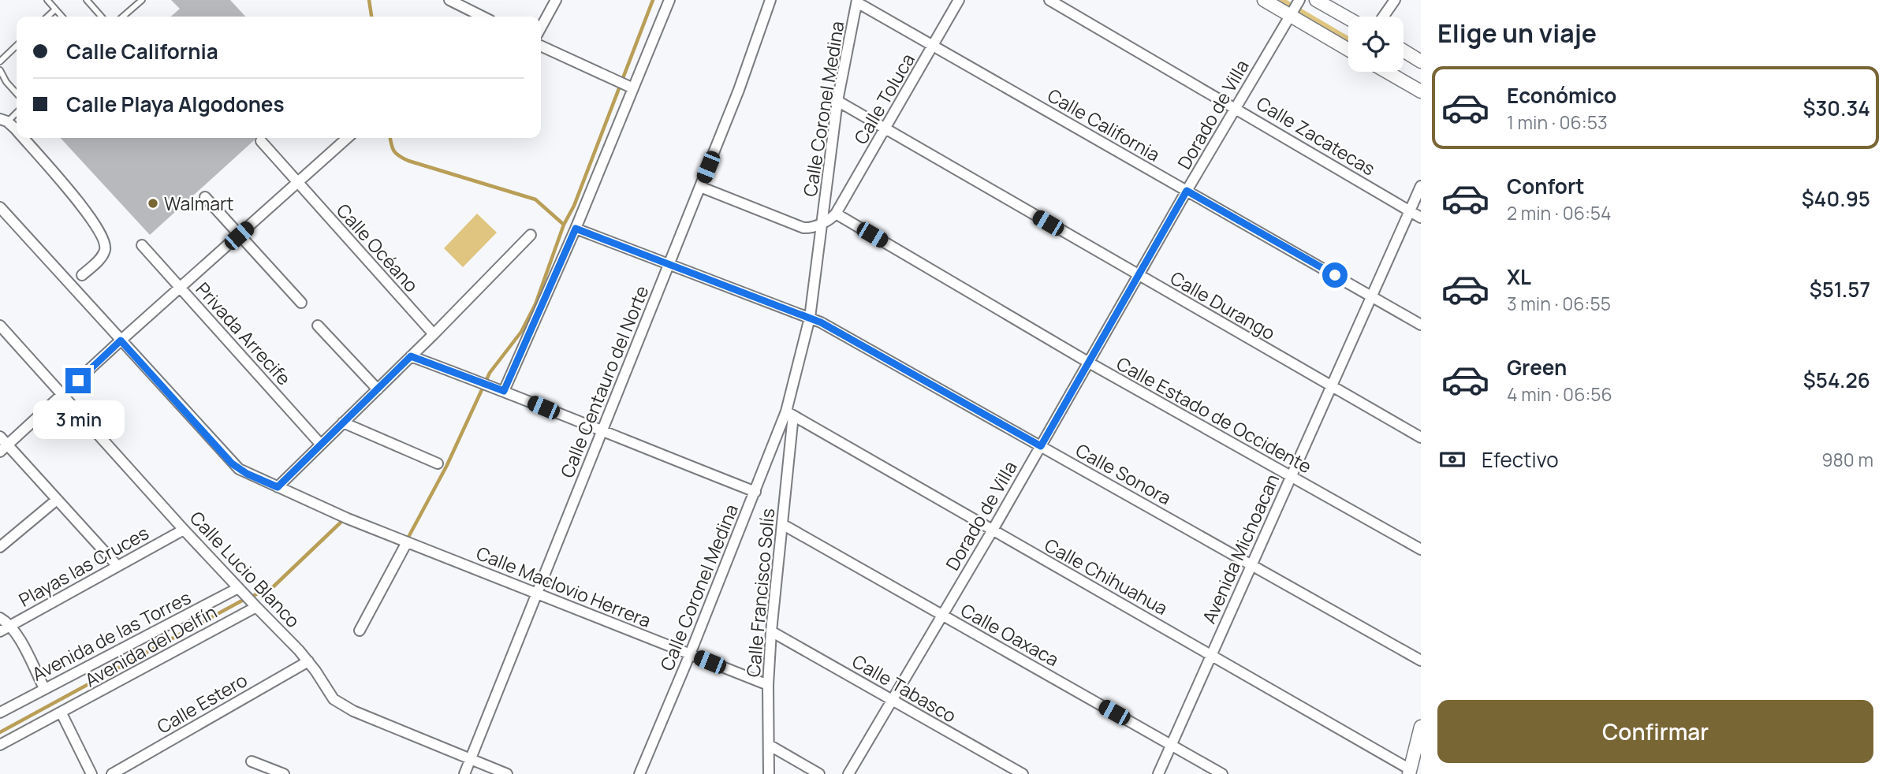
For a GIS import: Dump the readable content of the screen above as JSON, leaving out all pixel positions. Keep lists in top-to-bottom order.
{
  "streets": {
    "street": [
      "Calle Toluca",
      "Calle Coronel Medina",
      "Dorado de Villa",
      "Calle California",
      "Calle Zacatecas",
      "Calle Océano",
      "Calle Durango",
      "Privada Arrecife",
      "Calle Centauro del Norte",
      "Calle Estado de Occidente",
      "Calle Sonora",
      "Avenida Michoacan",
      "Playas las Cruces",
      "Calle Lucio Blanco",
      "Calle Chihuahua",
      "Calle Maclovio Herrera",
      "Calle Francisco Solís",
      "Calle Oaxaca",
      "Avenida de las Torres",
      "Avenida del Delfín",
      "Calle Tabasco",
      "Calle Estero"
    ]
  },
  "crossings": [
    ["Calle Toluca", "Calle California"],
    ["Calle Toluca", "Calle Durango"],
    ["Calle Toluca", "Calle Estado de Occidente"],
    ["Calle Coronel Medina", "Calle California"],
    ["Calle Coronel Medina", "Calle Durango"],
    ["Calle Coronel Medina", "Calle Sonora"],
    ["Calle Coronel Medina", "Calle Chihuahua"],
    ["Calle Coronel Medina", "Calle Maclovio Herrera"],
    ["Calle Coronel Medina", "Calle Francisco Solís"],
    ["Dorado de Villa", "Calle California"],
    ["Dorado de Villa", "Calle Zacatecas"],
    ["Dorado de Villa", "Calle Durango"],
    ["Dorado de Villa", "Calle Estado de Occidente"],
    ["Dorado de Villa", "Calle Sonora"],
    ["Dorado de Villa", "Calle Chihuahua"],
    ["Dorado de Villa", "Calle Oaxaca"],
    ["Dorado de Villa", "Calle Tabasco"],
    ["Calle California", "Avenida Michoacan"],
    ["Calle Zacatecas", "Avenida Michoacan"],
    ["Calle Durango", "Avenida Michoacan"],
    ["Calle Centauro del Norte", "Calle Sonora"],
    ["Calle Centauro del Norte", "Calle Lucio Blanco"],
    ["Calle Centauro del Norte", "Calle Maclovio Herrera"],
    ["Calle Estado de Occidente", "Avenida Michoacan"],
    ["Calle Sonora", "Avenida Michoacan"],
    ["Avenida Michoacan", "Calle Chihuahua"],
    ["Avenida Michoacan", "Calle Oaxaca"],
    ["Playas las Cruces", "Calle Lucio Blanco"],
    ["Calle Lucio Blanco", "Avenida de las Torres"],
    ["Calle Lucio Blanco", "Avenida del Delfín"],
    ["Calle Lucio Blanco", "Calle Estero"],
    ["Calle Chihuahua", "Calle Francisco Solís"],
    ["Calle Maclovio Herrera", "Calle Francisco Solís"],
    ["Calle Francisco Solís", "Calle Oaxaca"],
    ["Calle Francisco Solís", "Calle Tabasco"]
  ],
  "places": ["Walmart"],
  "page": {
    "heading": "Elige un viaje",
    "banner": ["Calle California", "Calle Playa Algodones"],
    "list": [
      {
        "name": "Económico",
        "note": "1 min · 06:53",
        "value": "$30.34"
      },
      {
        "name": "Confort",
        "note": "2 min · 06:54",
        "value": "$40.95"
      },
      {
        "name": "XL",
        "note": "3 min · 06:55",
        "value": "$51.57"
      },
      {
        "name": "Green",
        "note": "4 min · 06:56",
        "value": "$54.26"
      }
    ],
    "bubble": "3 min",
    "pay": ["Efectivo", "980 m"],
    "buttons": "Confirmar"
  }
}
